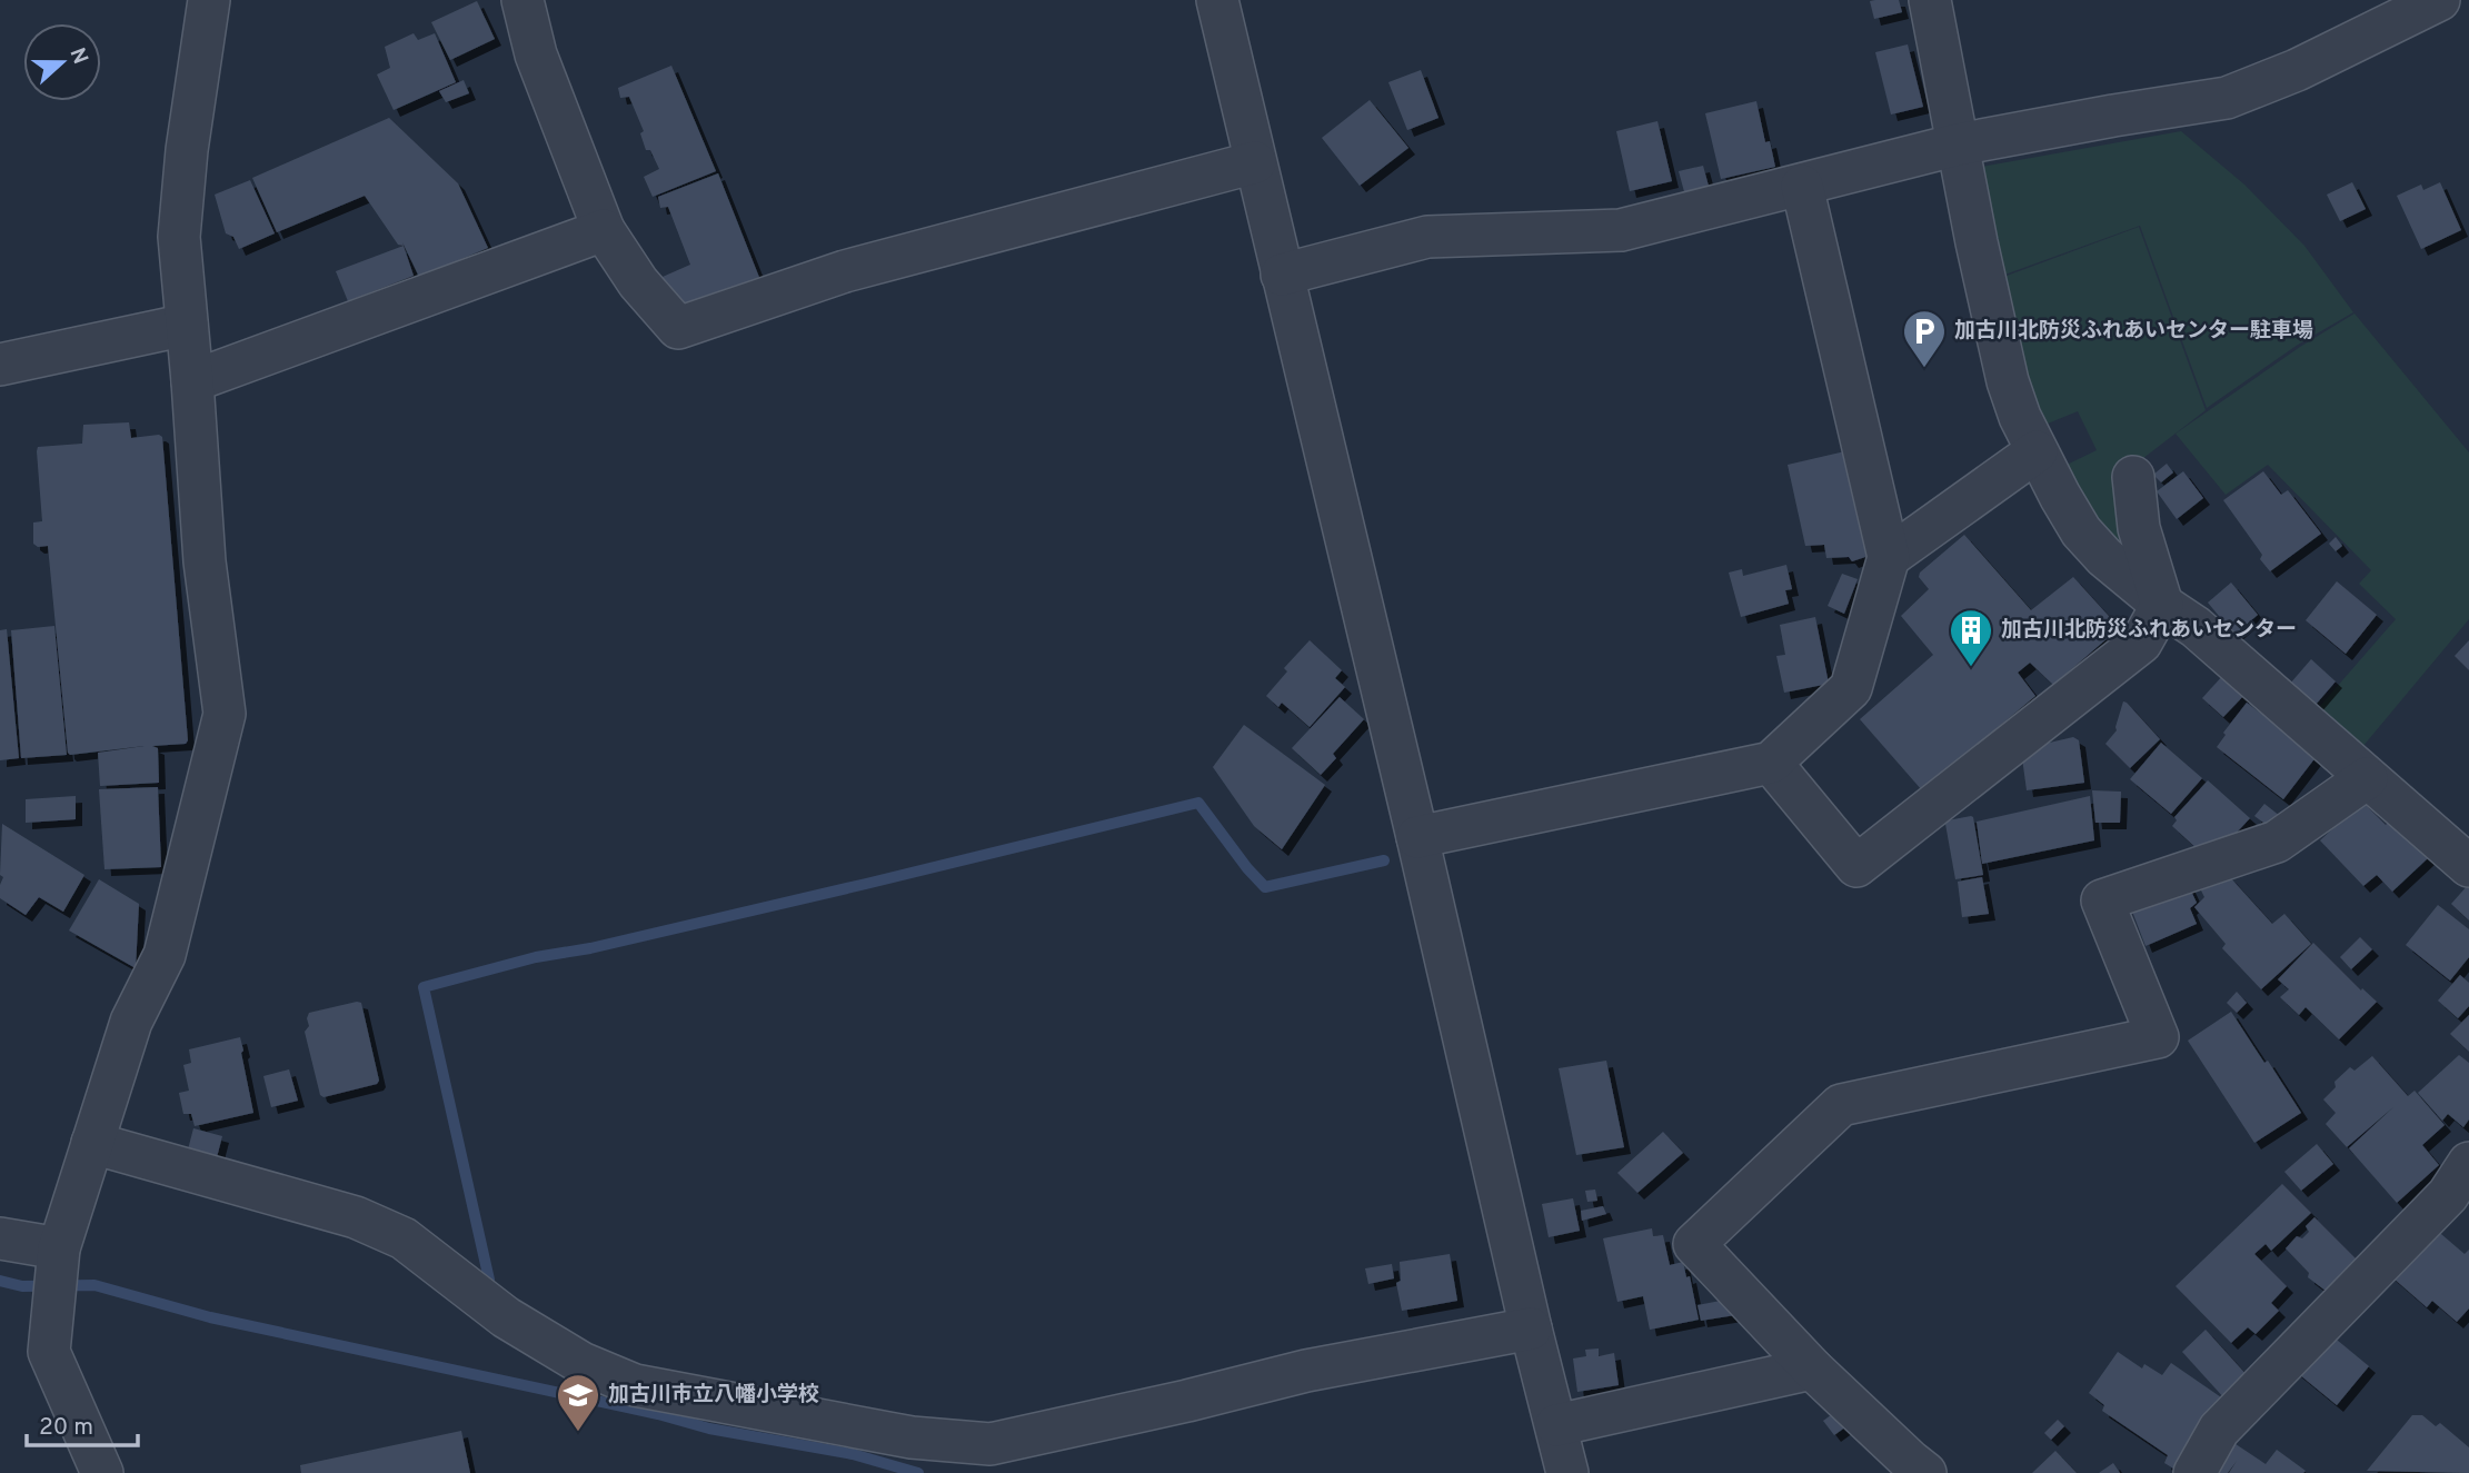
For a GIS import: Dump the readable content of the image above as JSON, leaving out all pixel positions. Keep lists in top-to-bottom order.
{
  "places": {
    "parking": ["加古川北防災ふれあいセンター駐車場"],
    "building": ["加古川北防災ふれあいセンター"],
    "school or university": ["加古川市立八幡小学校"]
  },
  "scale_bar": "20 m",
  "north": "right"
}
